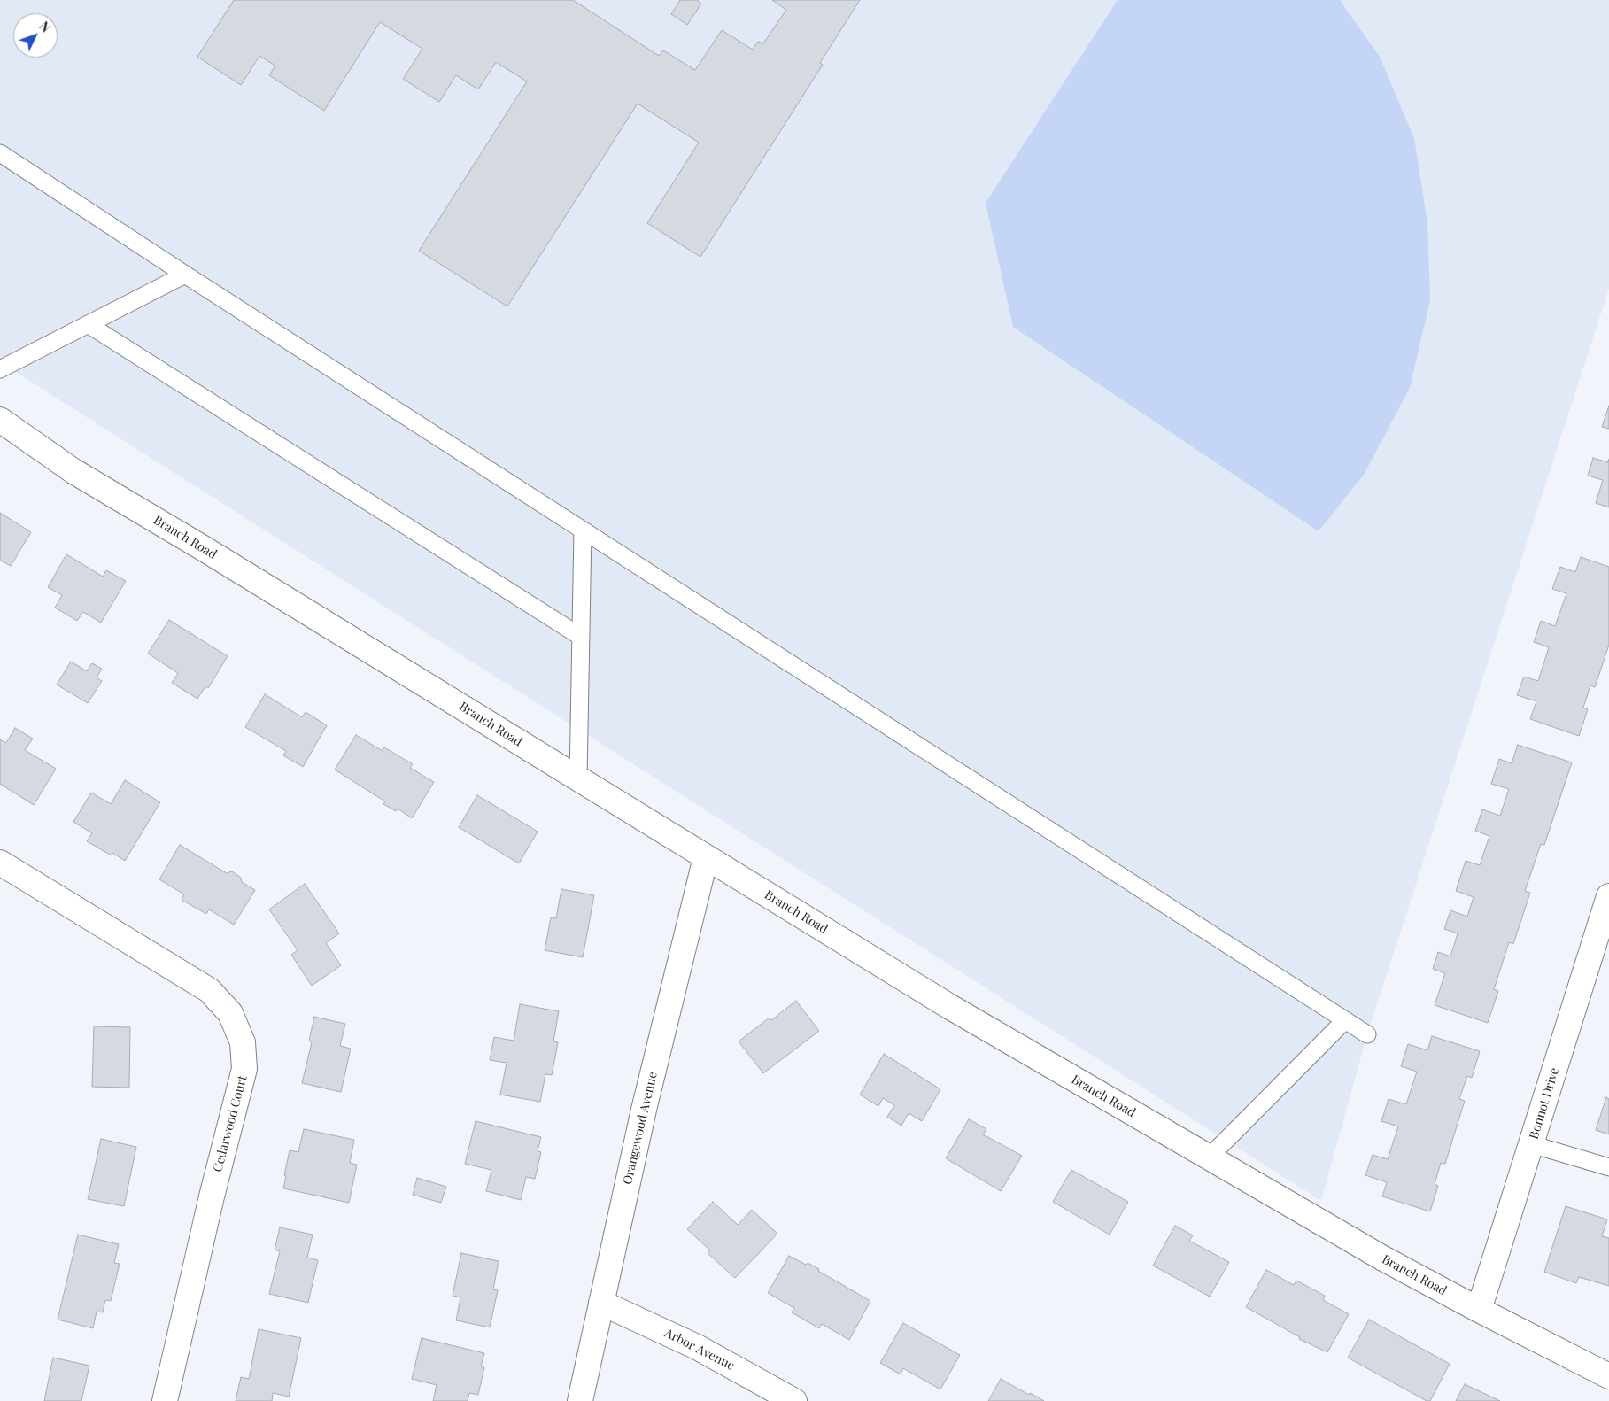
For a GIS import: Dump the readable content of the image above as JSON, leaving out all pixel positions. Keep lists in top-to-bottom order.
{
  "streets": {
    "street": [
      "Branch Road",
      "Bonnot Drive",
      "Cedarwood Court",
      "Orangewood Avenue",
      "Arbor Avenue"
    ]
  },
  "crossings": [
    ["Branch Road", "Bonnot Drive"],
    ["Branch Road", "Orangewood Avenue"],
    ["Orangewood Avenue", "Arbor Avenue"]
  ],
  "north": "top right"
}
